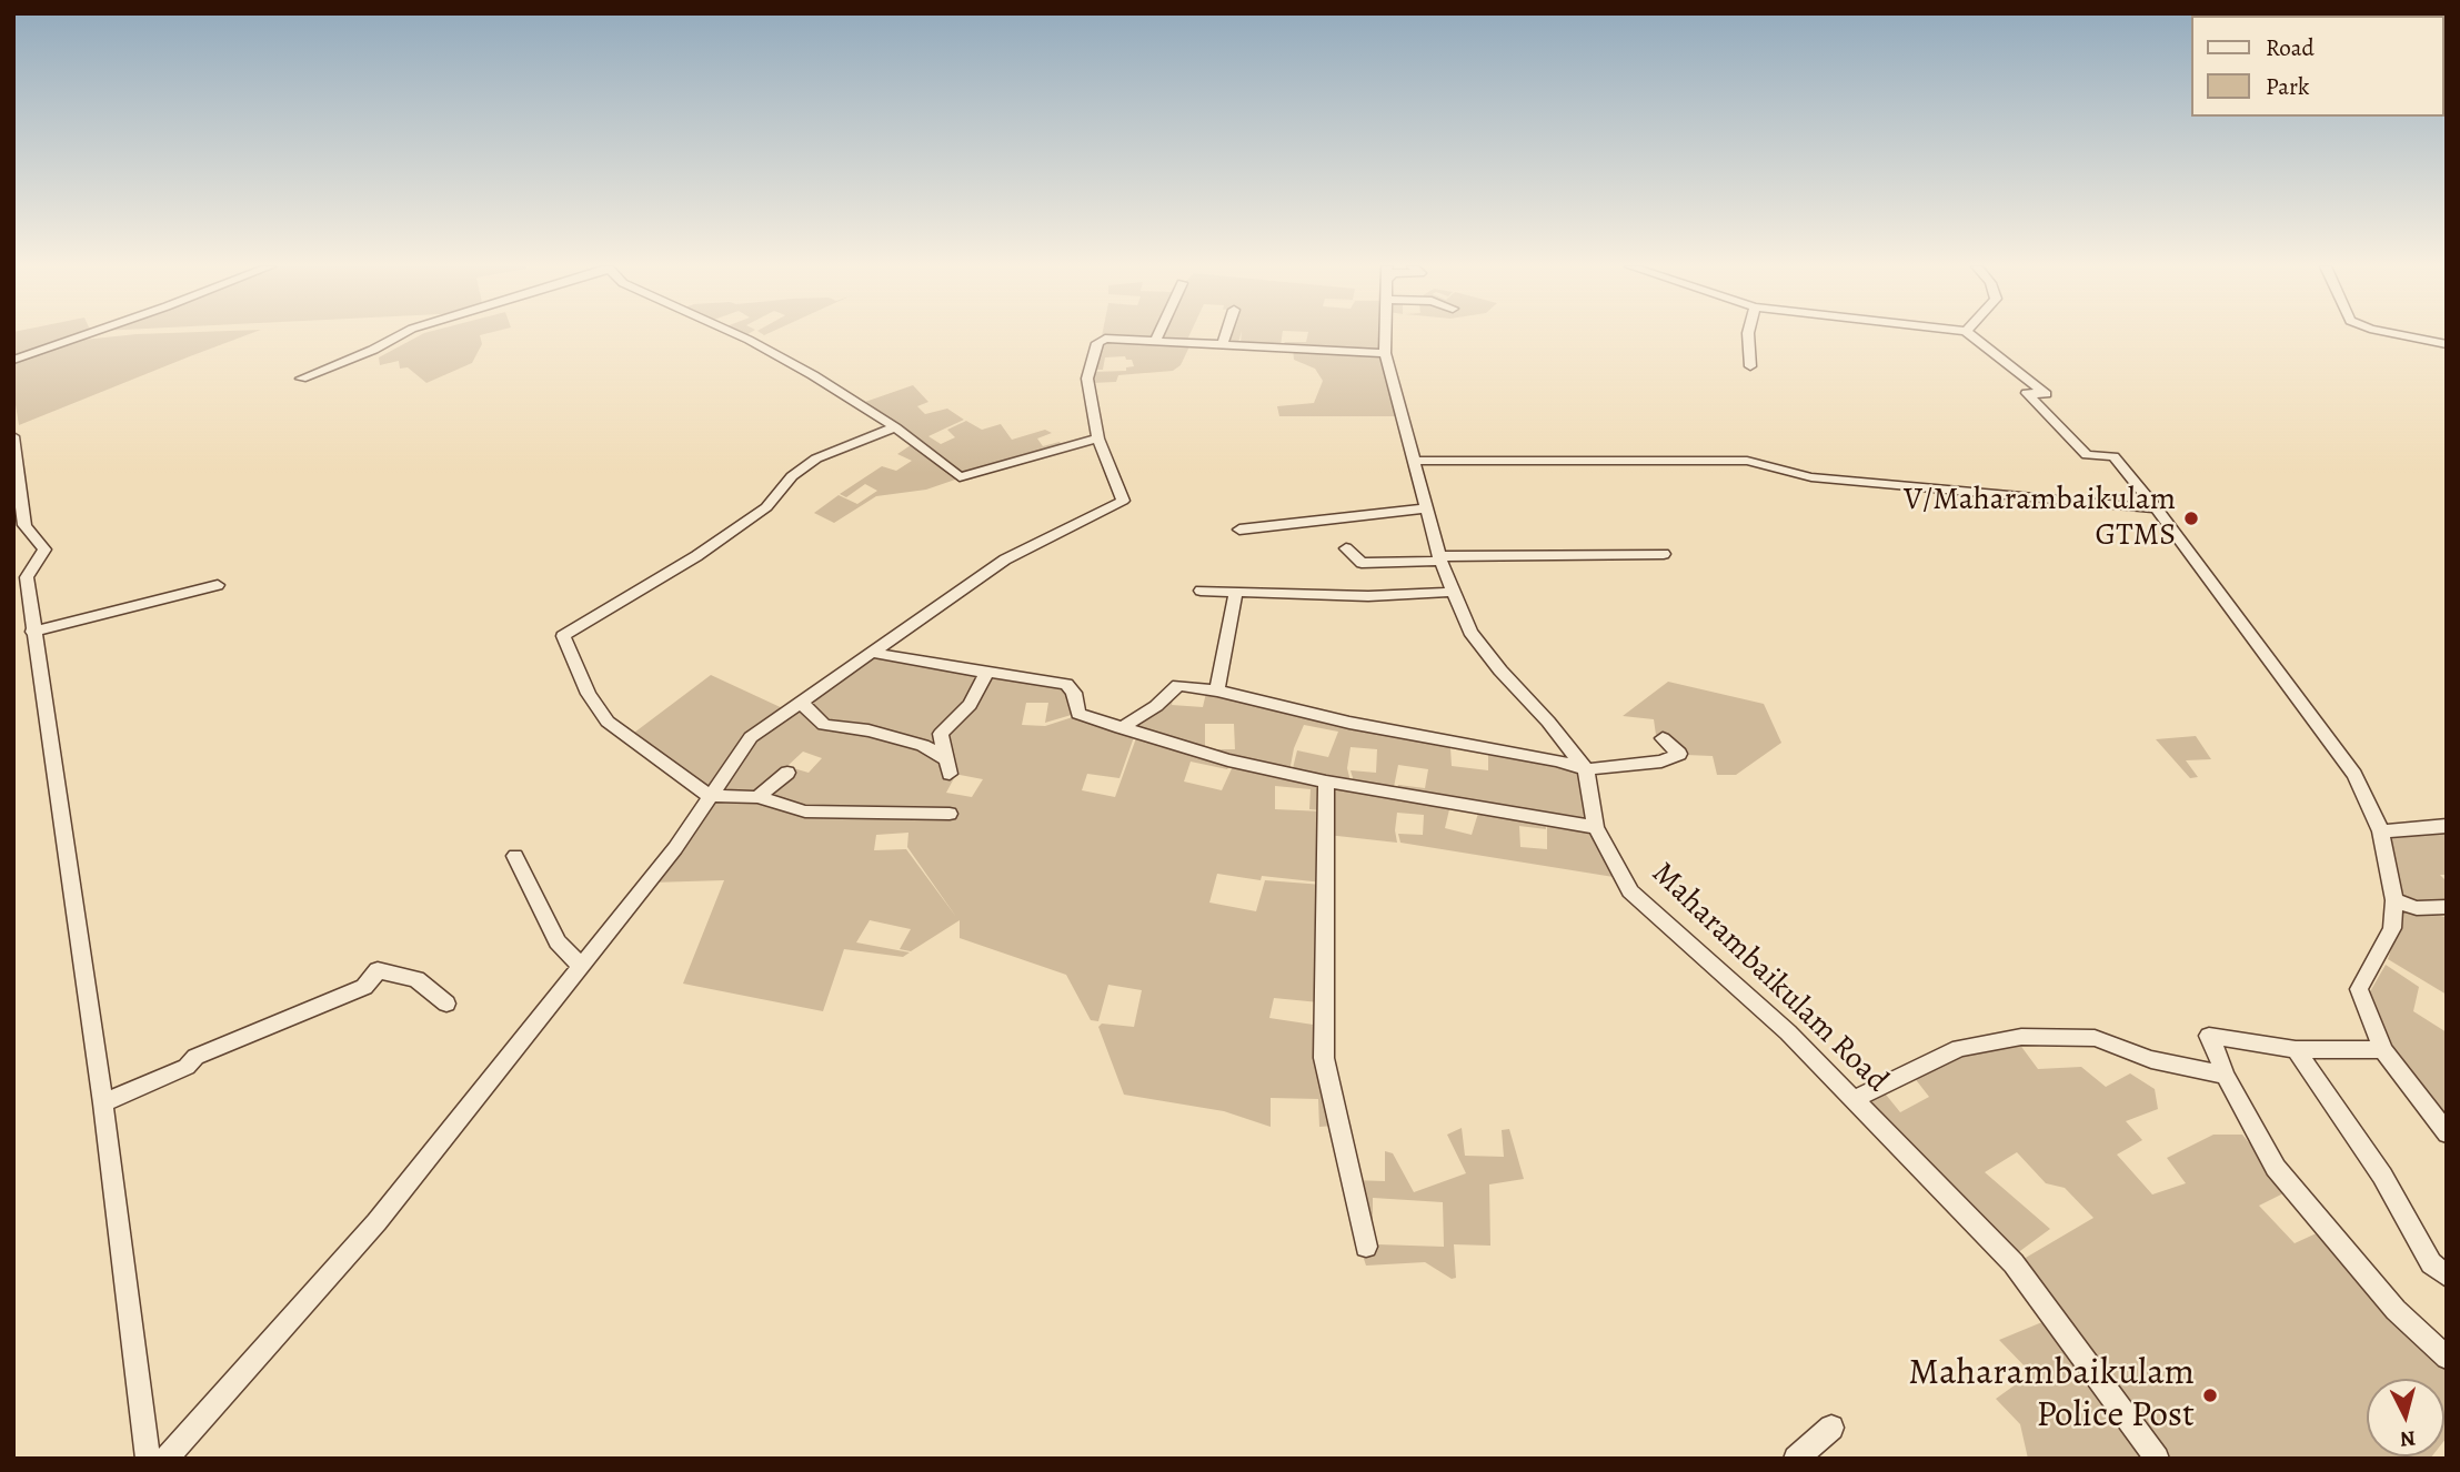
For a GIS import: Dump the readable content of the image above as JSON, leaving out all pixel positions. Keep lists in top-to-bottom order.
{
  "streets": {
    "street": ["Maharambaikulam Road"]
  },
  "places": ["V/Maharambaikulam GTMS", "Maharambaikulam Police Post"],
  "legend": ["Road", "Park"],
  "north": "bottom"
}
